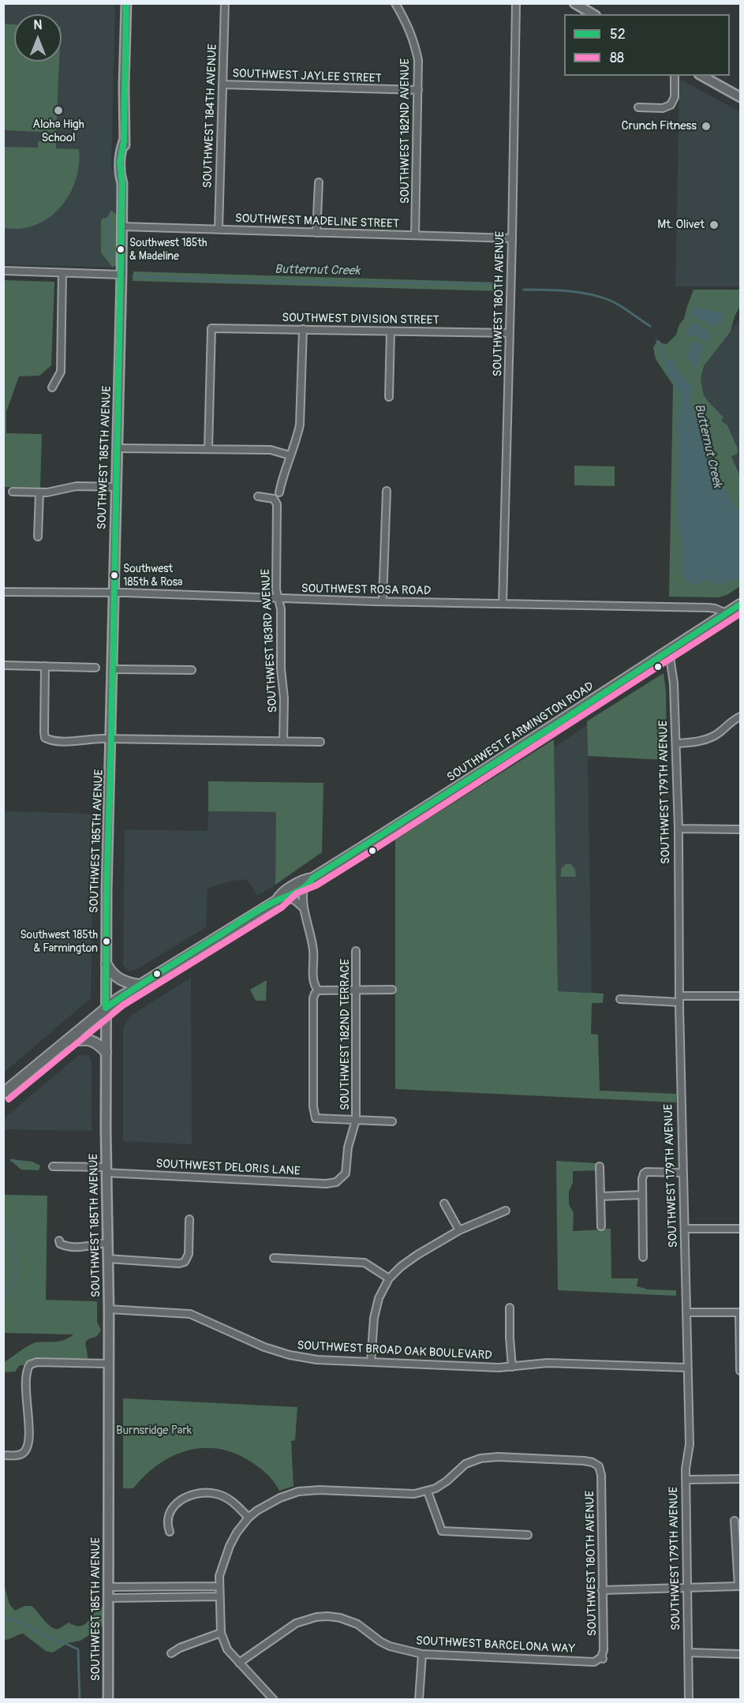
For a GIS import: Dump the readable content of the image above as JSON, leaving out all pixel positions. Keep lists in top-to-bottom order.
{
  "streets": {
    "main road": ["SOUTHWEST 185TH AVENUE", "SOUTHWEST FARMINGTON ROAD"],
    "street": [
      "SOUTHWEST JAYLEE STREET",
      "SOUTHWEST 184TH AVENUE",
      "SOUTHWEST 182ND AVENUE",
      "SOUTHWEST MADELINE STREET",
      "SOUTHWEST 180TH AVENUE",
      "SOUTHWEST DIVISION STREET",
      "SOUTHWEST ROSA ROAD",
      "SOUTHWEST 183RD AVENUE",
      "SOUTHWEST 179TH AVENUE",
      "SOUTHWEST 182ND TERRACE",
      "SOUTHWEST DELORIS LANE",
      "SOUTHWEST BROAD OAK BOULEVARD",
      "SOUTHWEST BARCELONA WAY"
    ]
  },
  "crossings": [
    ["SOUTHWEST JAYLEE STREET", "SOUTHWEST 184TH AVENUE"],
    ["SOUTHWEST JAYLEE STREET", "SOUTHWEST 182ND AVENUE"],
    ["SOUTHWEST 184TH AVENUE", "SOUTHWEST MADELINE STREET"],
    ["SOUTHWEST 182ND AVENUE", "SOUTHWEST MADELINE STREET"],
    ["SOUTHWEST MADELINE STREET", "SOUTHWEST 180TH AVENUE"],
    ["SOUTHWEST MADELINE STREET", "SOUTHWEST 185TH AVENUE"],
    ["SOUTHWEST 180TH AVENUE", "SOUTHWEST DIVISION STREET"],
    ["SOUTHWEST 180TH AVENUE", "SOUTHWEST ROSA ROAD"],
    ["SOUTHWEST 180TH AVENUE", "SOUTHWEST BARCELONA WAY"],
    ["SOUTHWEST 185TH AVENUE", "SOUTHWEST ROSA ROAD"],
    ["SOUTHWEST 185TH AVENUE", "SOUTHWEST FARMINGTON ROAD"],
    ["SOUTHWEST 185TH AVENUE", "SOUTHWEST DELORIS LANE"],
    ["SOUTHWEST 185TH AVENUE", "SOUTHWEST BROAD OAK BOULEVARD"],
    ["SOUTHWEST ROSA ROAD", "SOUTHWEST 183RD AVENUE"],
    ["SOUTHWEST ROSA ROAD", "SOUTHWEST FARMINGTON ROAD"],
    ["SOUTHWEST FARMINGTON ROAD", "SOUTHWEST 179TH AVENUE"],
    ["SOUTHWEST 179TH AVENUE", "SOUTHWEST BROAD OAK BOULEVARD"],
    ["SOUTHWEST 182ND TERRACE", "SOUTHWEST DELORIS LANE"]
  ],
  "water": ["Butternut Creek"],
  "parks": ["Burnsridge Park"],
  "places": [
    "Aloha High School",
    "Crunch Fitness",
    "Mt. Olivet",
    "Southwest 185th & Madeline",
    "Southwest 185th & Rosa",
    "Southwest 185th & Farmington"
  ],
  "lines": ["transit line 52", "transit line 88"],
  "legend": ["52", "88"],
  "north": "top"
}
